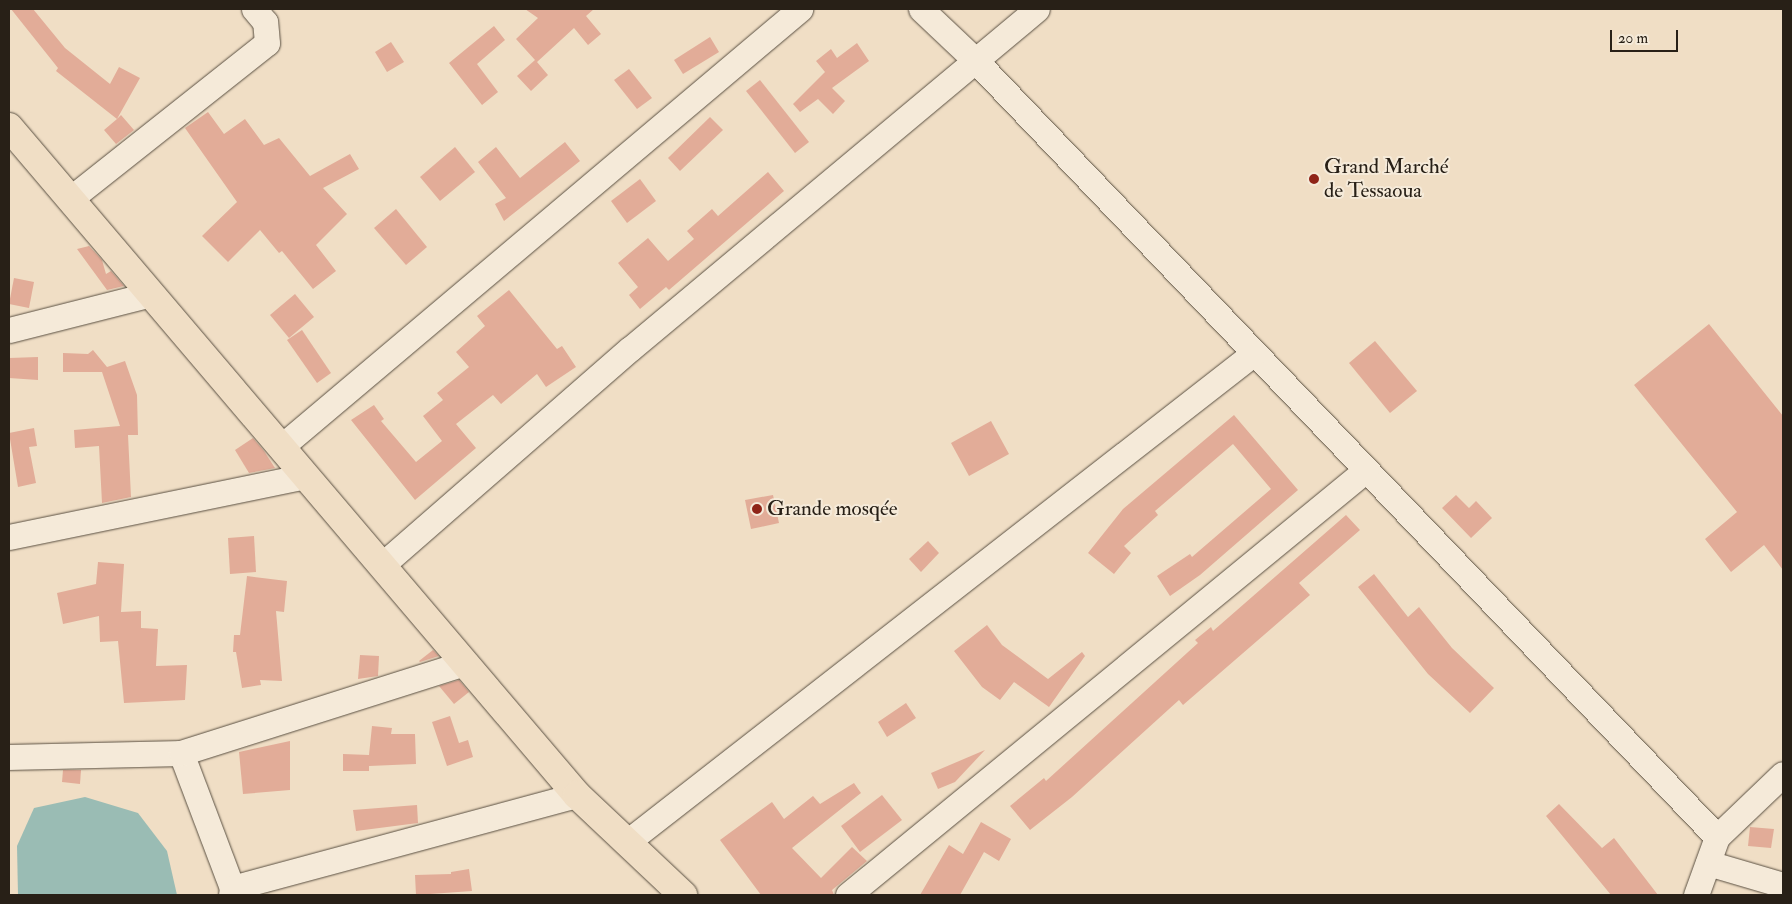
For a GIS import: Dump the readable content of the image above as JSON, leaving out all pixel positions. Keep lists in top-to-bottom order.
{
  "places": ["Grand Marché de Tessaoua", "Grande mosqée"],
  "scale_bar": "20 m"
}
